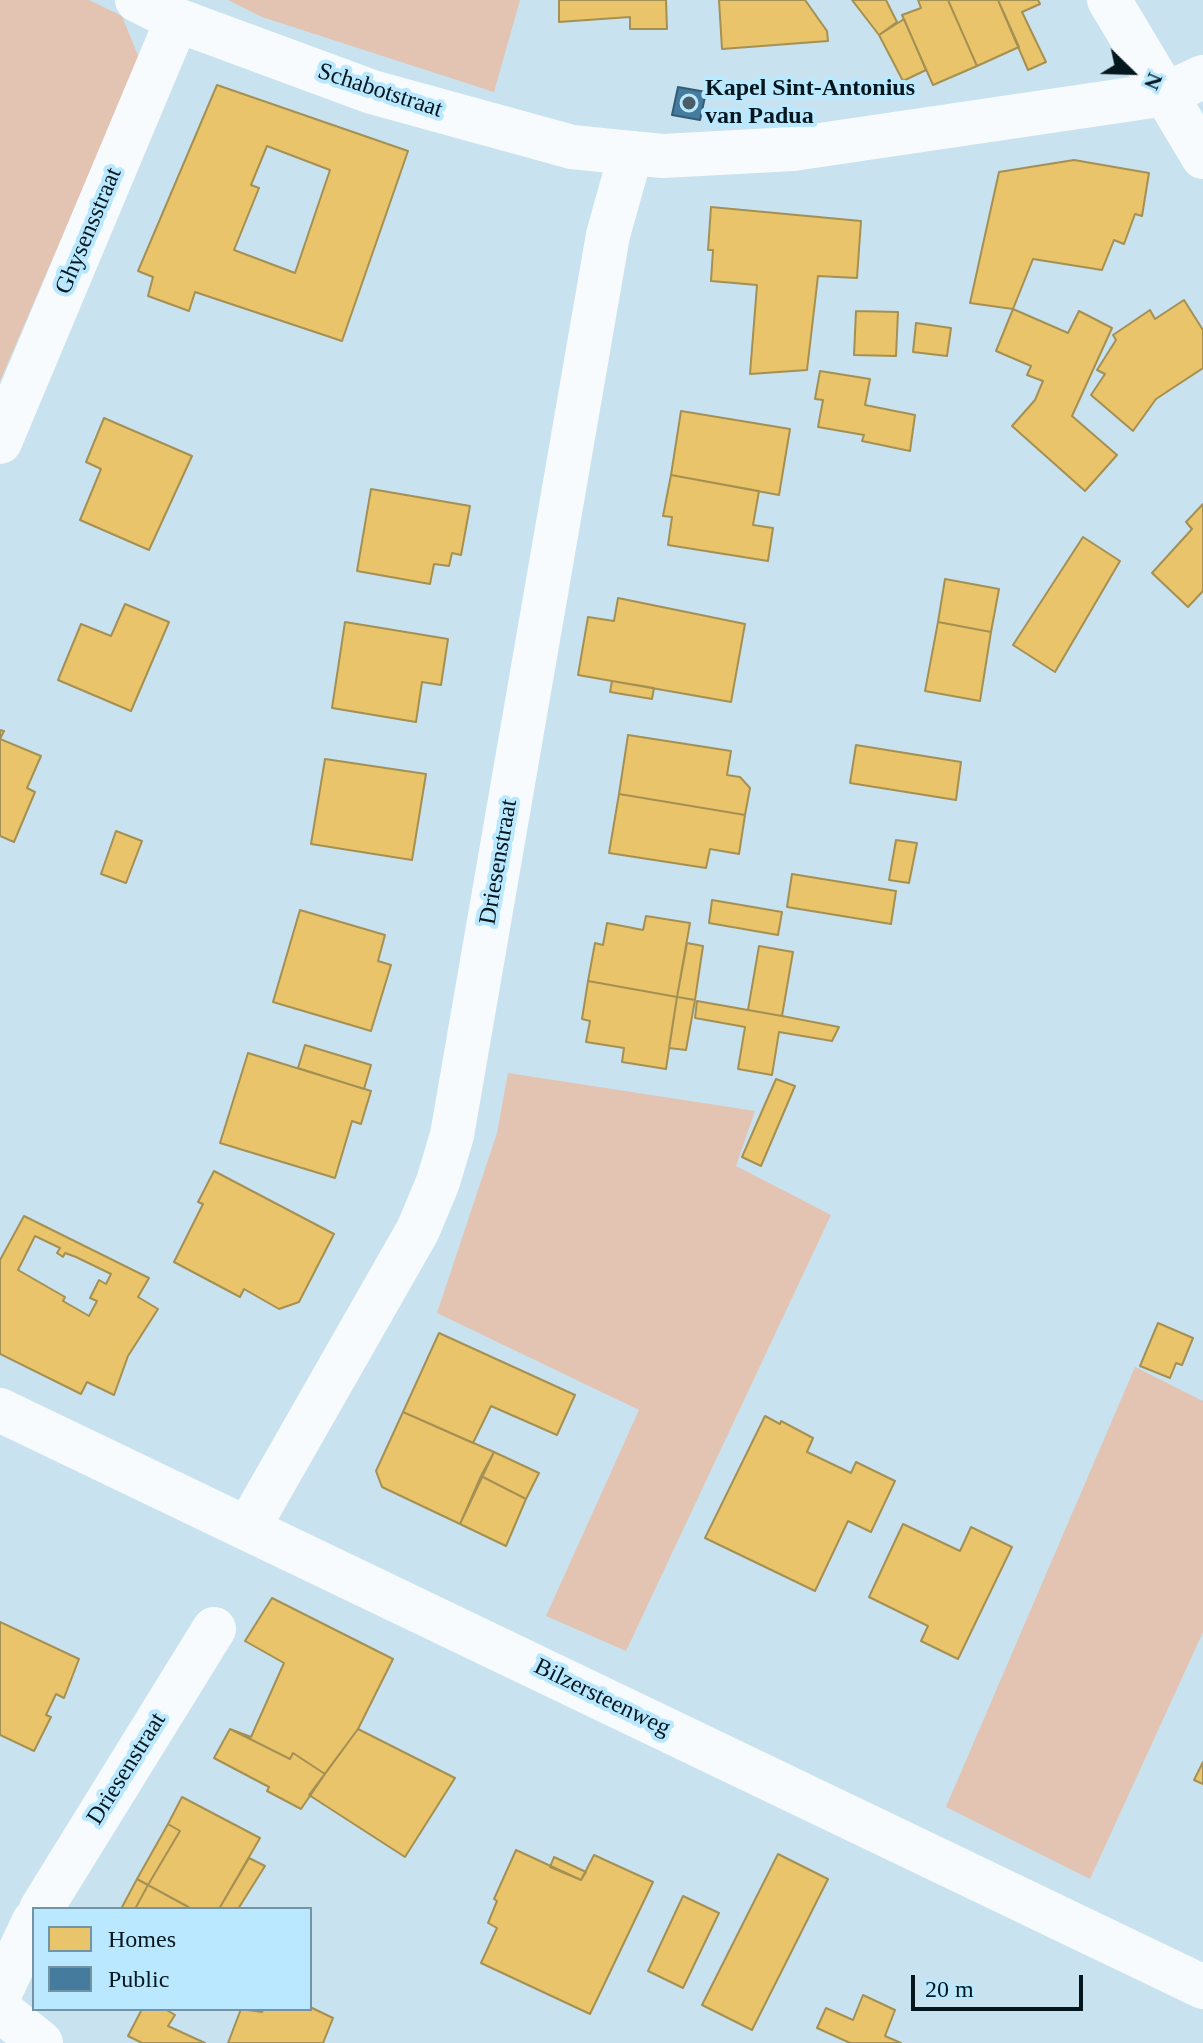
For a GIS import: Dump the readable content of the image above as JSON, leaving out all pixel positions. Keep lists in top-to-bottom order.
{
  "streets": {
    "street": [
      "Schabotstraat",
      "Ghysensstraat",
      "Driesenstraat",
      "Bilzersteenweg"
    ]
  },
  "crossings": [
    ["Schabotstraat", "Ghysensstraat"],
    ["Schabotstraat", "Driesenstraat"],
    ["Driesenstraat", "Bilzersteenweg"]
  ],
  "places": ["Kapel Sint-Antonius van Padua"],
  "legend": ["Homes", "Public"],
  "scale_bar": "20 m",
  "north": "bottom right"
}
